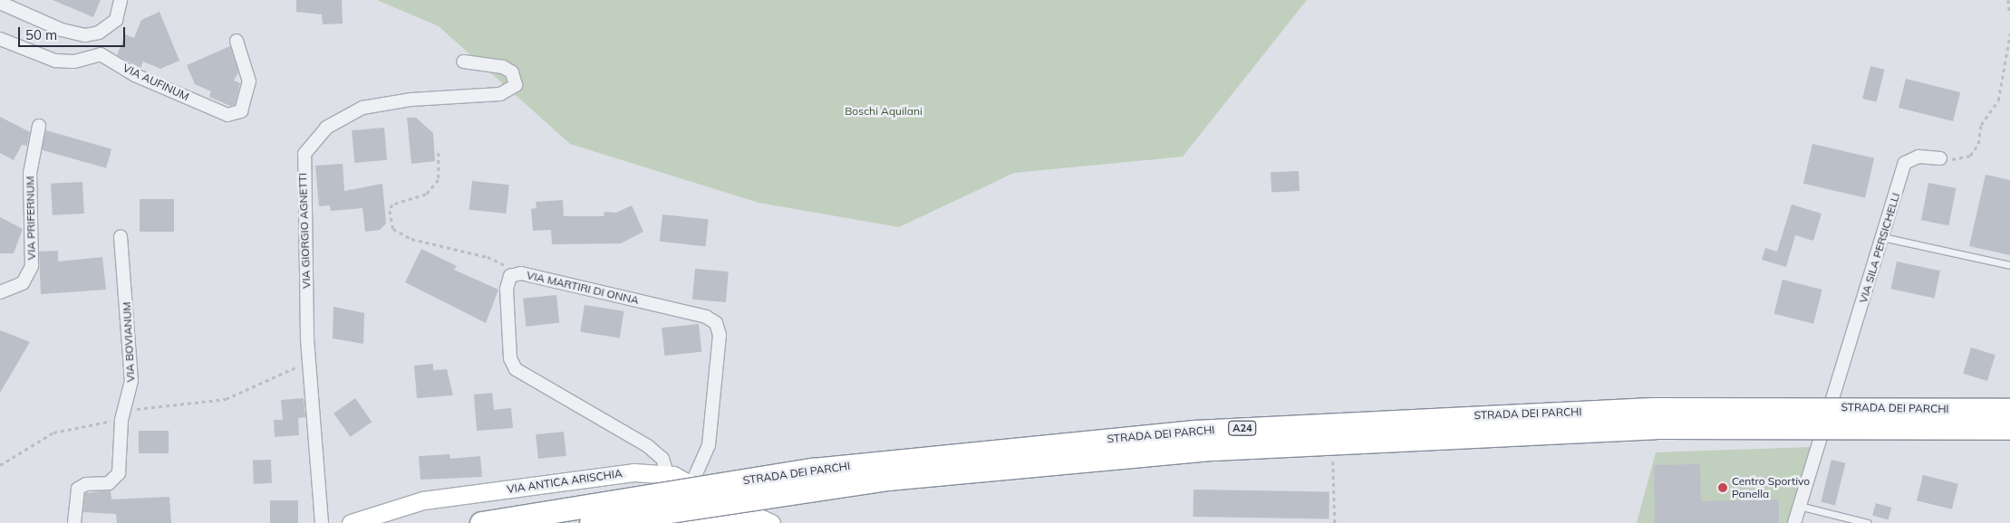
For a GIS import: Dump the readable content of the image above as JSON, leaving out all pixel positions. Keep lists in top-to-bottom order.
{
  "streets": {
    "highway": ["STRADA DEI PARCHI", "A24"],
    "main road": ["VIA ANTICA ARISCHIA"],
    "street": [
      "VIA AUFINUM",
      "VIA PRIFERNUM",
      "VIA GIORGIO AGNETTI",
      "VIA SILA PERSICHELLI",
      "VIA MARTIRI DI ONNA",
      "VIA BOVIANUM"
    ]
  },
  "crossings": [
    ["VIA MARTIRI DI ONNA", "VIA ANTICA ARISCHIA"]
  ],
  "parks": ["Boschi Aquilani"],
  "places": ["Centro Sportivo Panella"],
  "scale_bar": "50 m"
}
